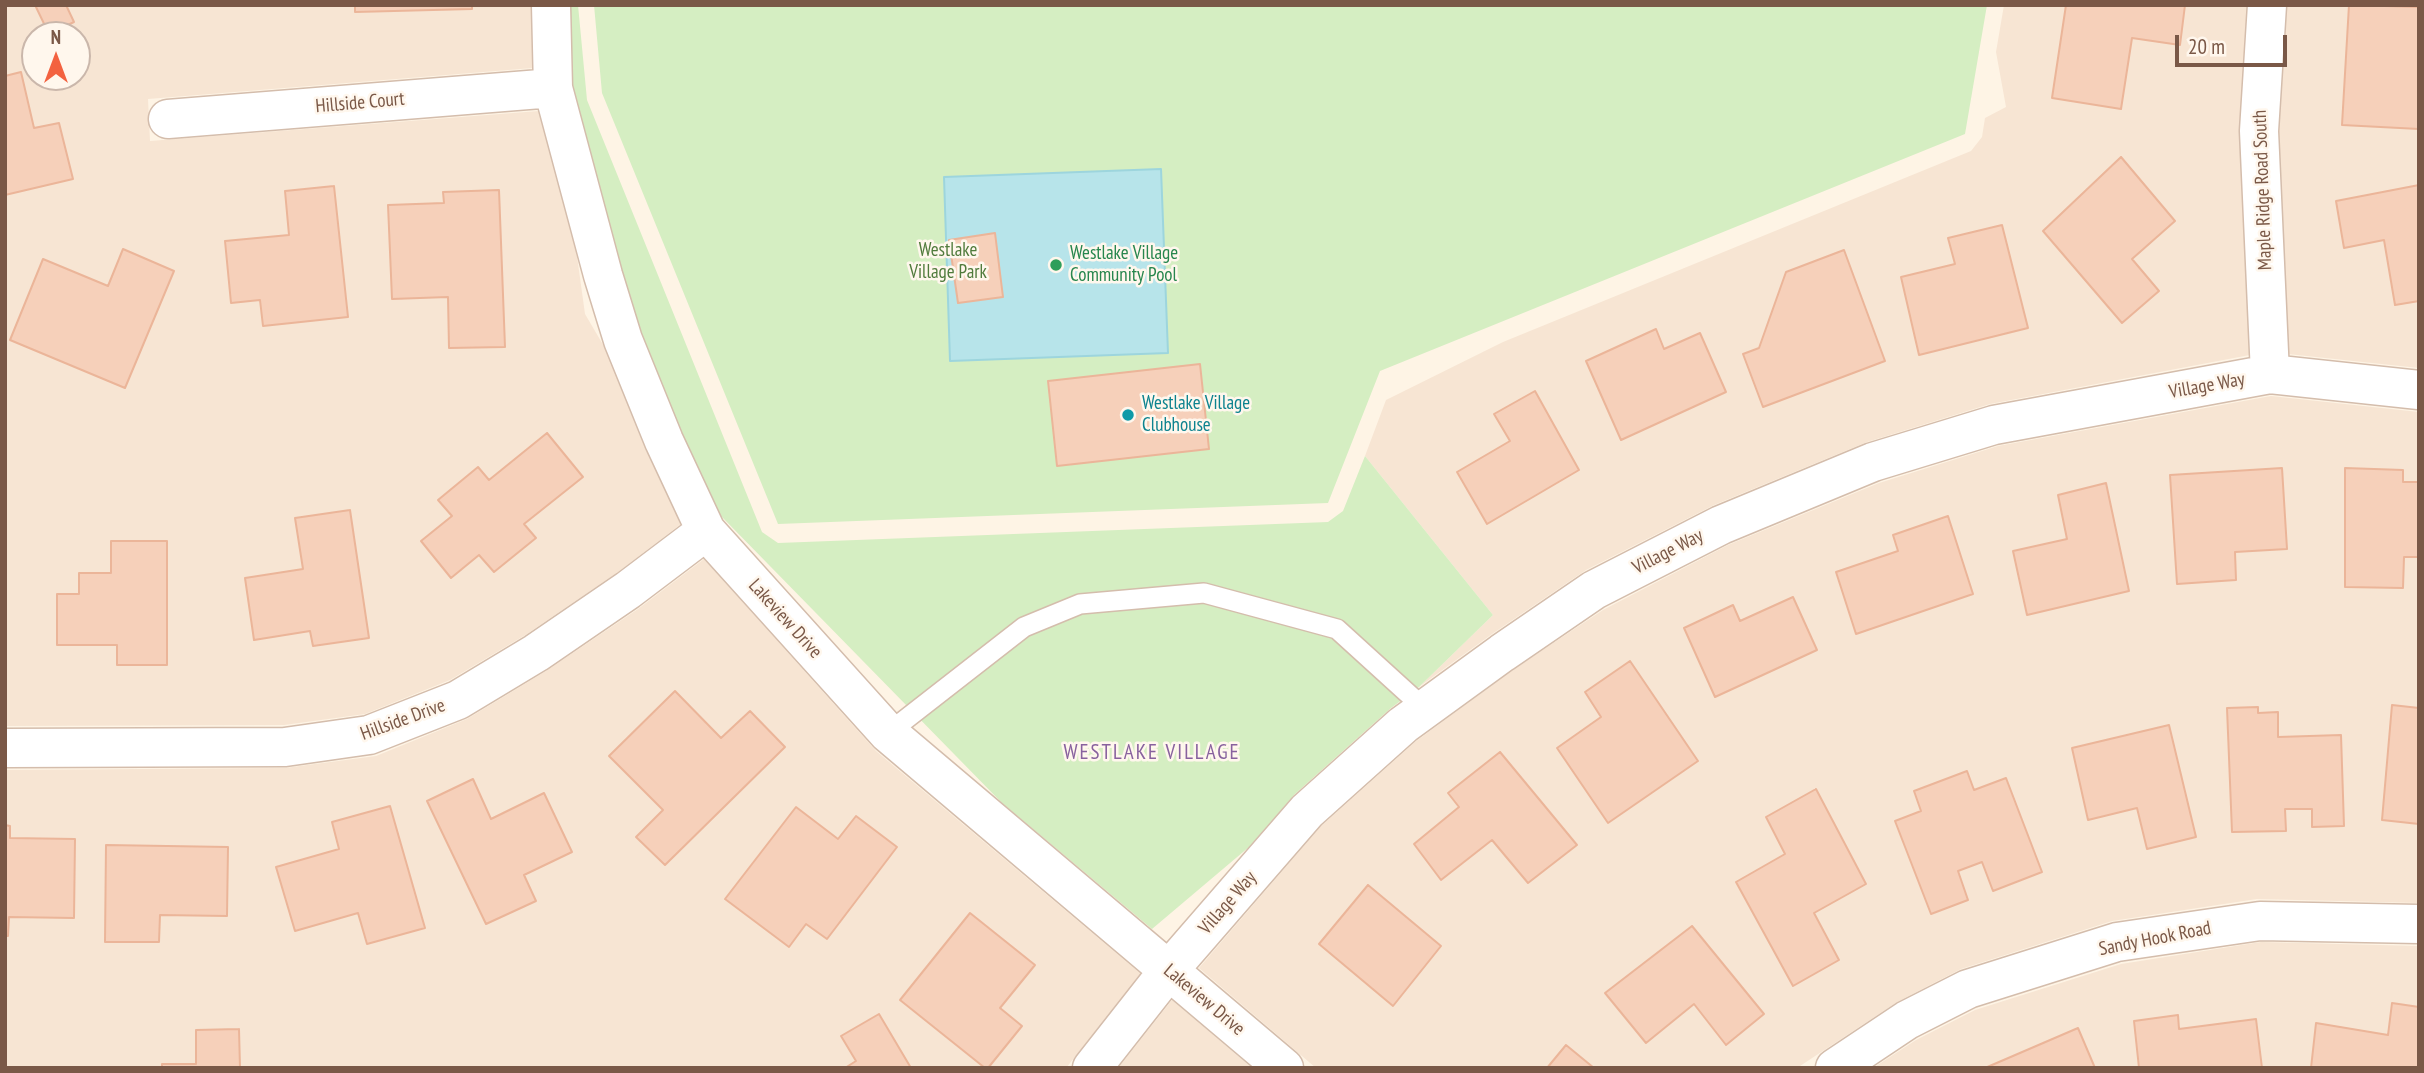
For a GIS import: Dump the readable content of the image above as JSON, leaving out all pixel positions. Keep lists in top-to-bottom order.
{
  "streets": {
    "street": [
      "Hillside Court",
      "Maple Ridge Road South",
      "Village Way",
      "Lakeview Drive",
      "Hillside Drive",
      "Sandy Hook Road"
    ]
  },
  "crossings": [
    ["Hillside Court", "Lakeview Drive"],
    ["Maple Ridge Road South", "Village Way"],
    ["Village Way", "Lakeview Drive"],
    ["Lakeview Drive", "Hillside Drive"]
  ],
  "districts": ["WESTLAKE VILLAGE"],
  "parks": ["Westlake Village Park"],
  "places": ["Westlake Village Community Pool", "Westlake Village Clubhouse"],
  "scale_bar": "20 m",
  "north": "top"
}
